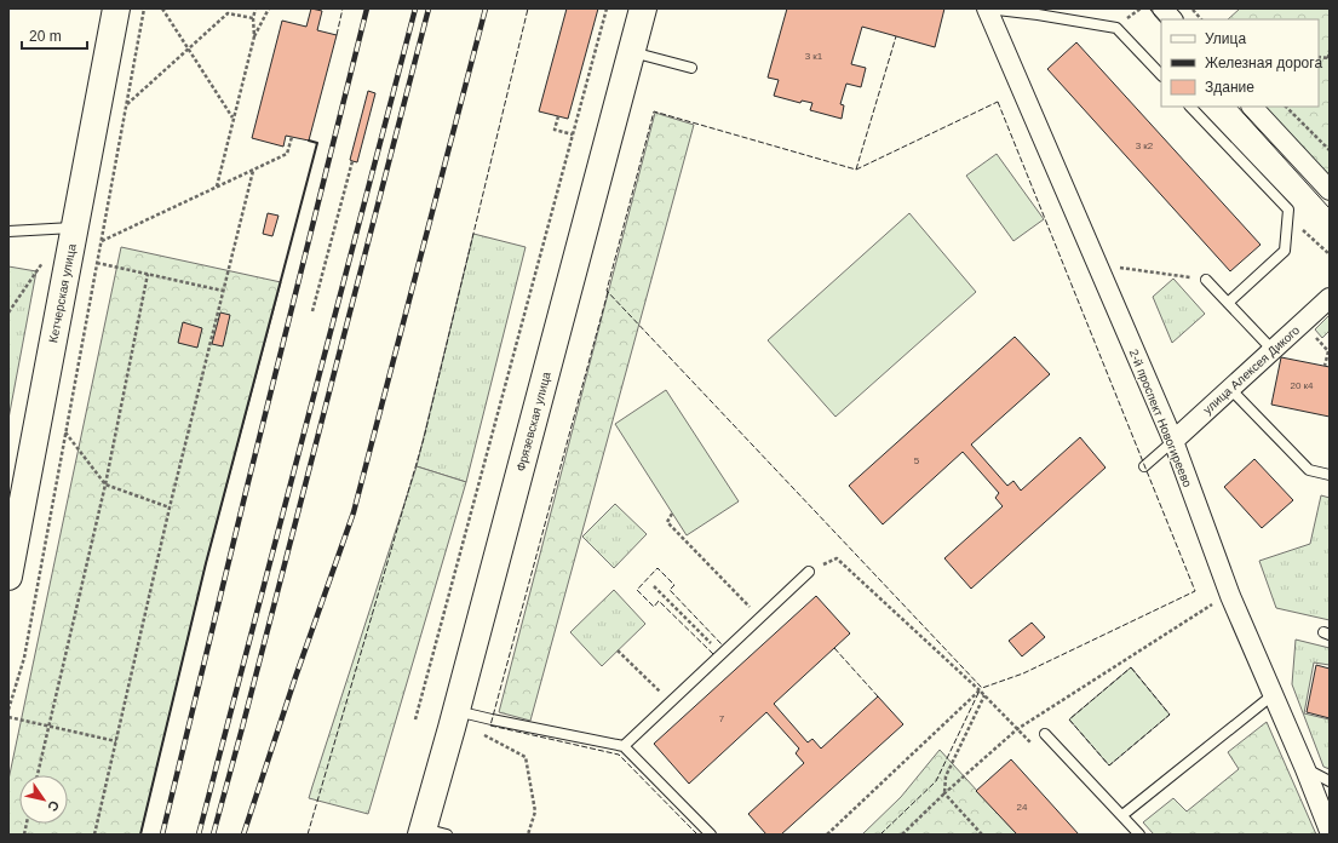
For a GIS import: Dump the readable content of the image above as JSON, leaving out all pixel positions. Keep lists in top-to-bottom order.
{
  "streets": {
    "main road": ["Кетчерская улица", "Фрязевская улица"],
    "street": ["улица Алексея Дикого", "2-й проспект Новогиреево"]
  },
  "crossings": [
    ["улица Алексея Дикого", "2-й проспект Новогиреево"]
  ],
  "house_numbers": [
    "3 к1",
    "3 к2",
    "20 к4",
    "5",
    "7",
    "24"
  ],
  "legend": ["Улица", "Железная дорога", "Здание"],
  "scale_bar": "20 m",
  "north": "bottom right"
}
